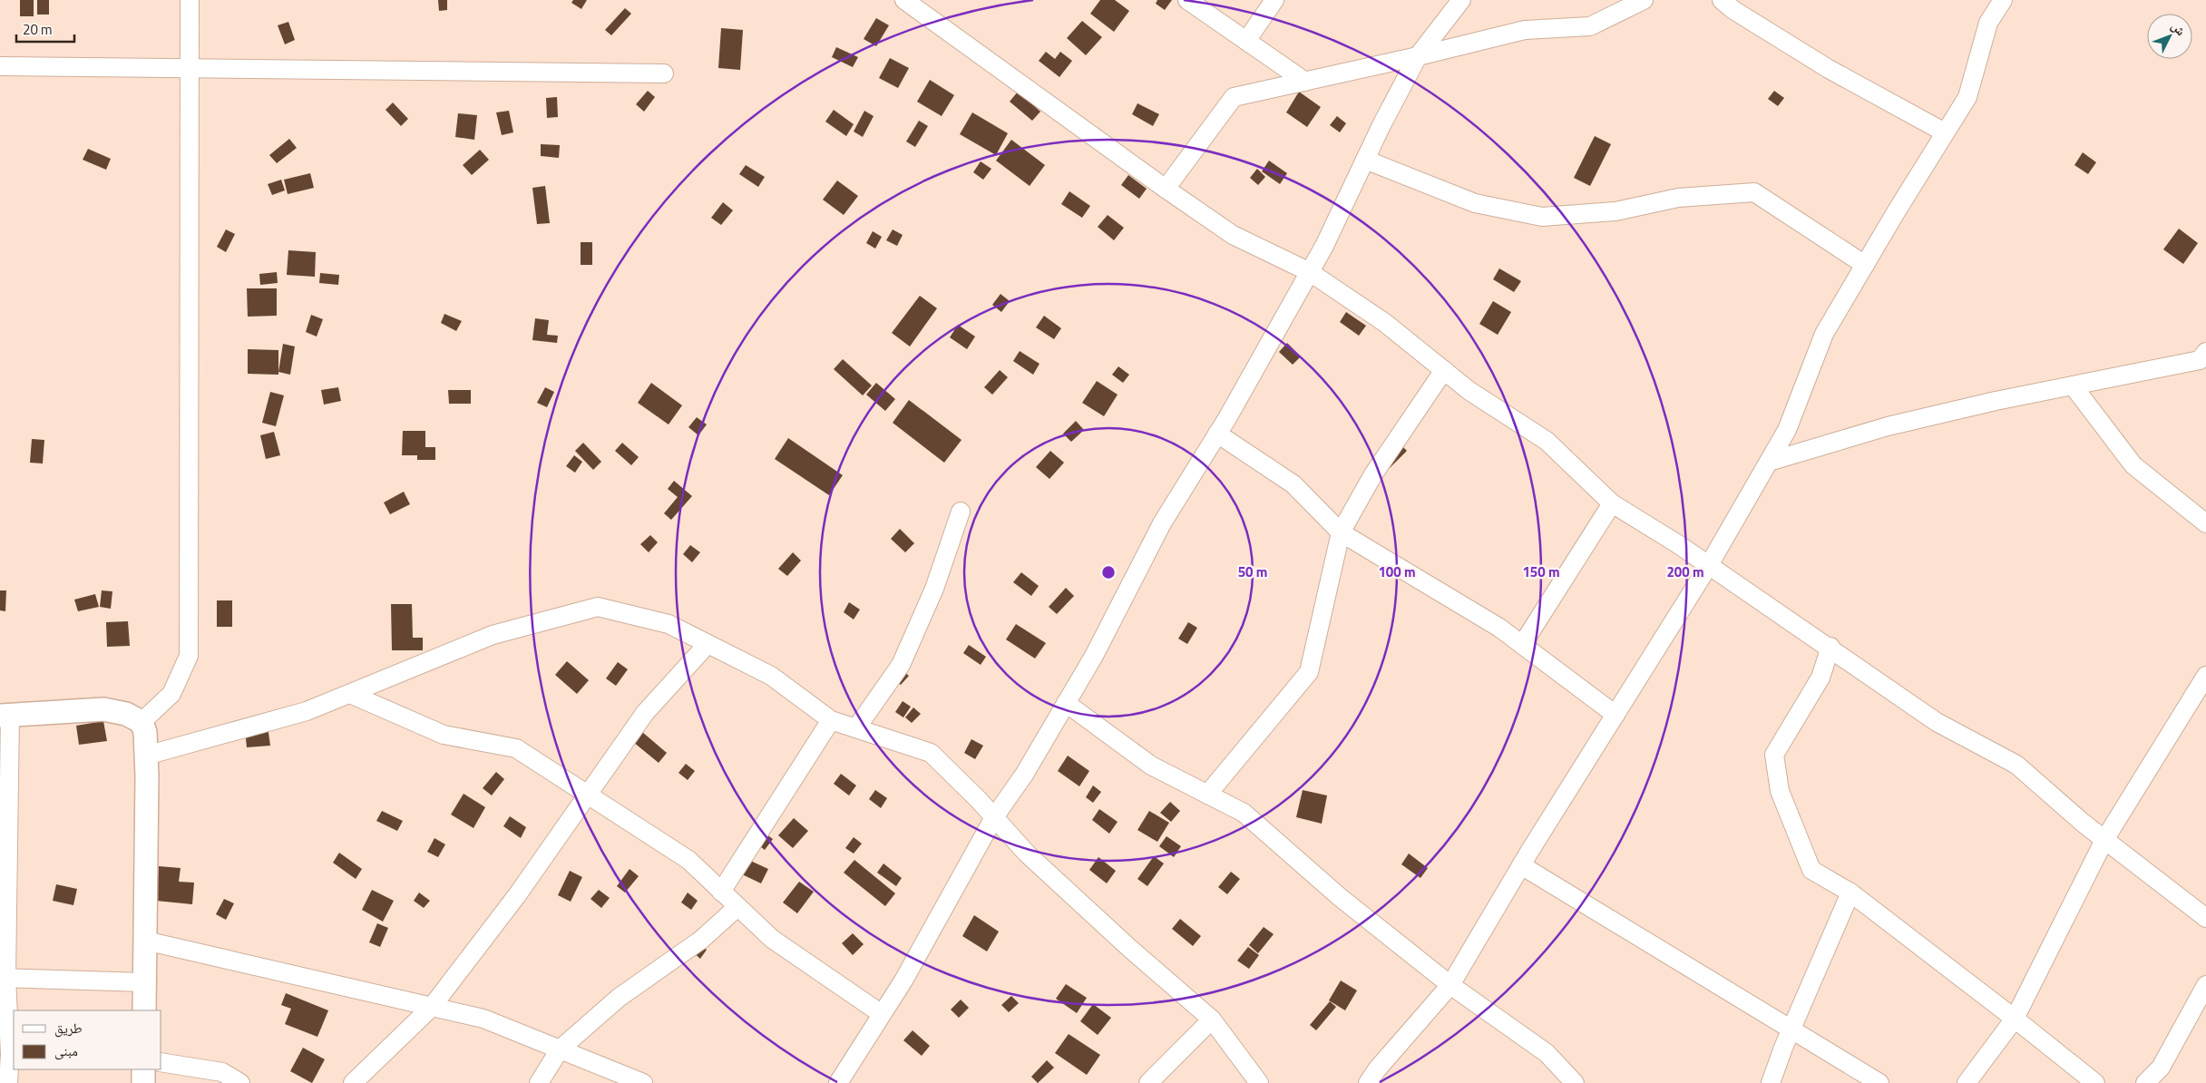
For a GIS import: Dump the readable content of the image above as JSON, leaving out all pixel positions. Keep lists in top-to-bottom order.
{
  "legend": ["طريق", "مبنى"],
  "scale_bar": "20 m",
  "north": "top right",
  "rings": [
    "50 m",
    "100 m",
    "150 m",
    "200 m"
  ]
}
